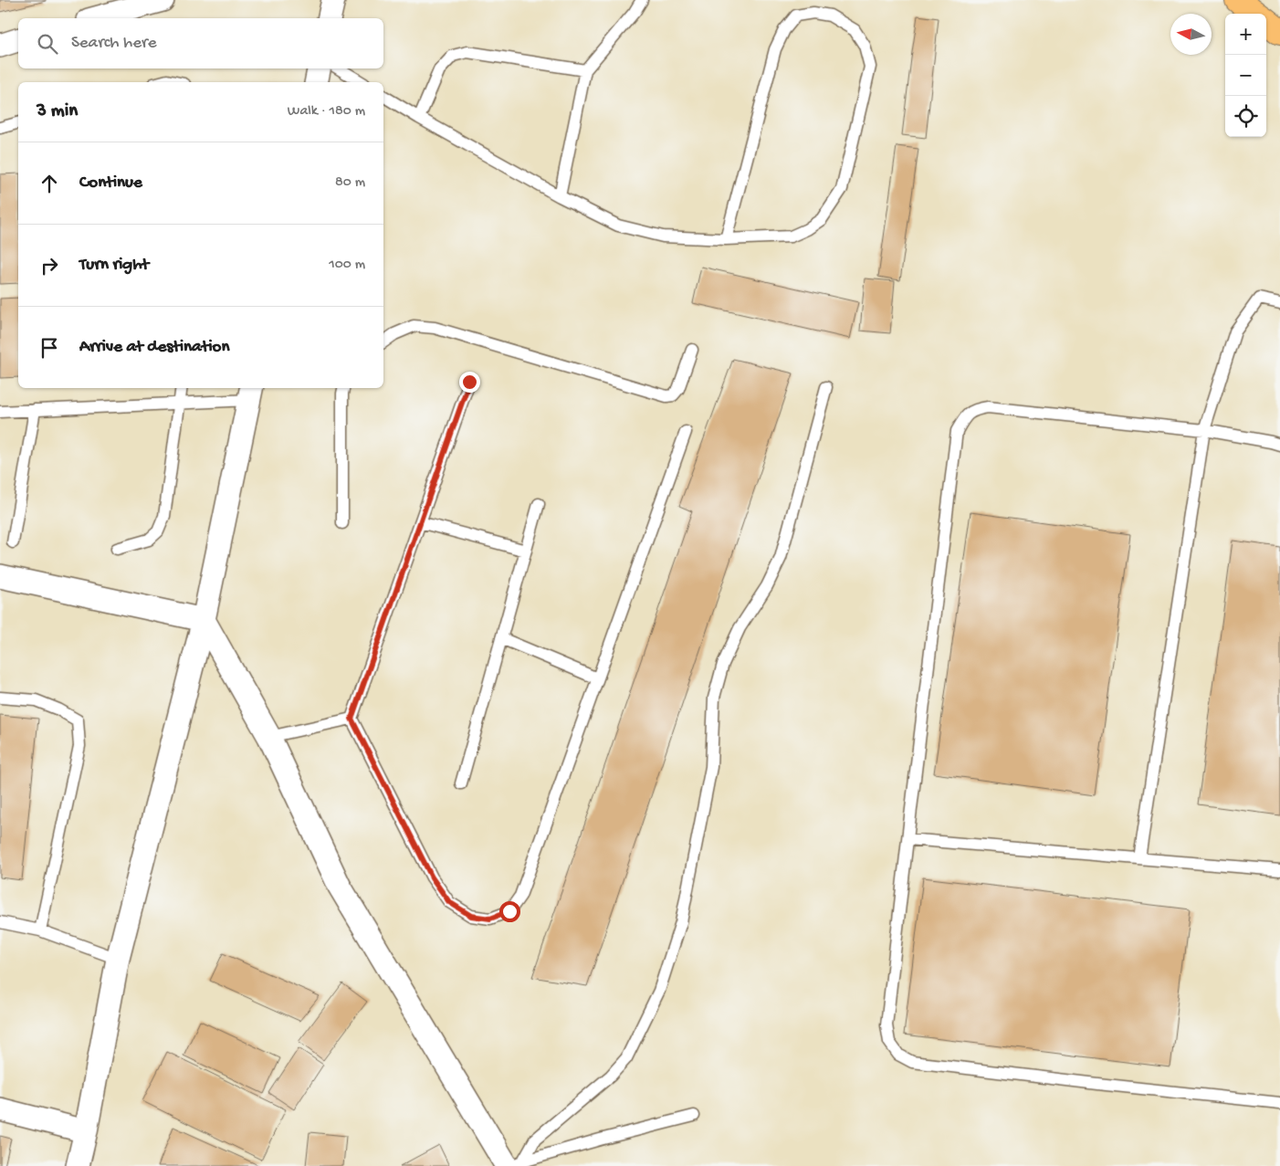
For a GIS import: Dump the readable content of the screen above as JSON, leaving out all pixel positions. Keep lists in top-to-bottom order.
{
  "north": "left",
  "page": {
    "map_buttons": ["+", "−"],
    "search": "Search here",
    "heading": ["3 min", "Walk · 180 m"],
    "list": [
      ["Continue", "80 m"],
      ["Turn right", "100 m"],
      "Arrive at destination"
    ]
  }
}
